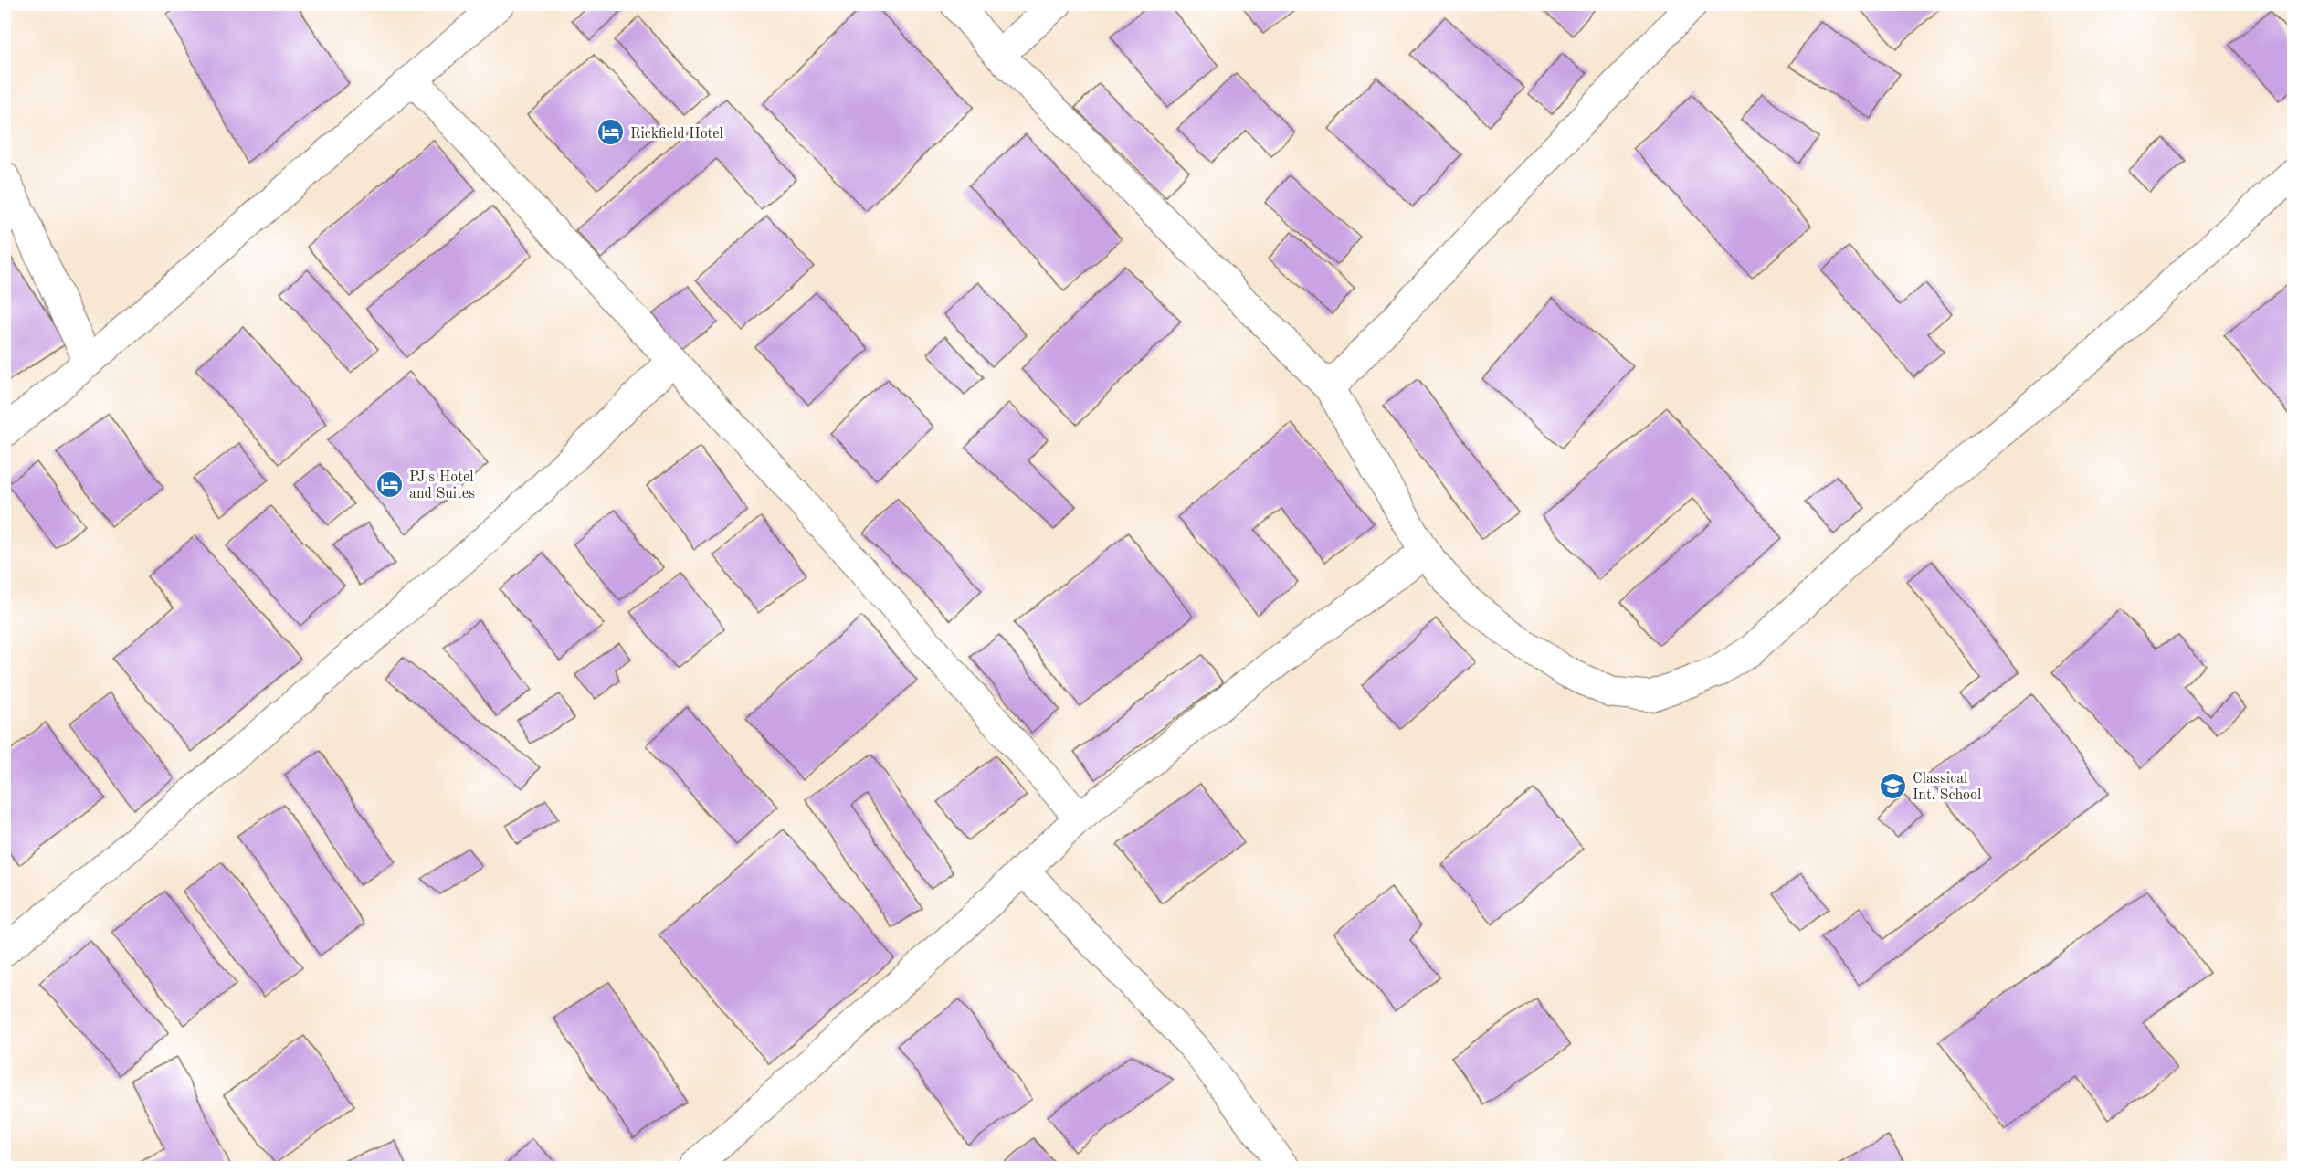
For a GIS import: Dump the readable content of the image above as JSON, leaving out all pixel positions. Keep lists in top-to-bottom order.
{
  "places": {
    "hotel": ["Rickfield Hotel", "PJ's Hotel and Suites"],
    "school or university": ["Classical Int. School"]
  }
}
